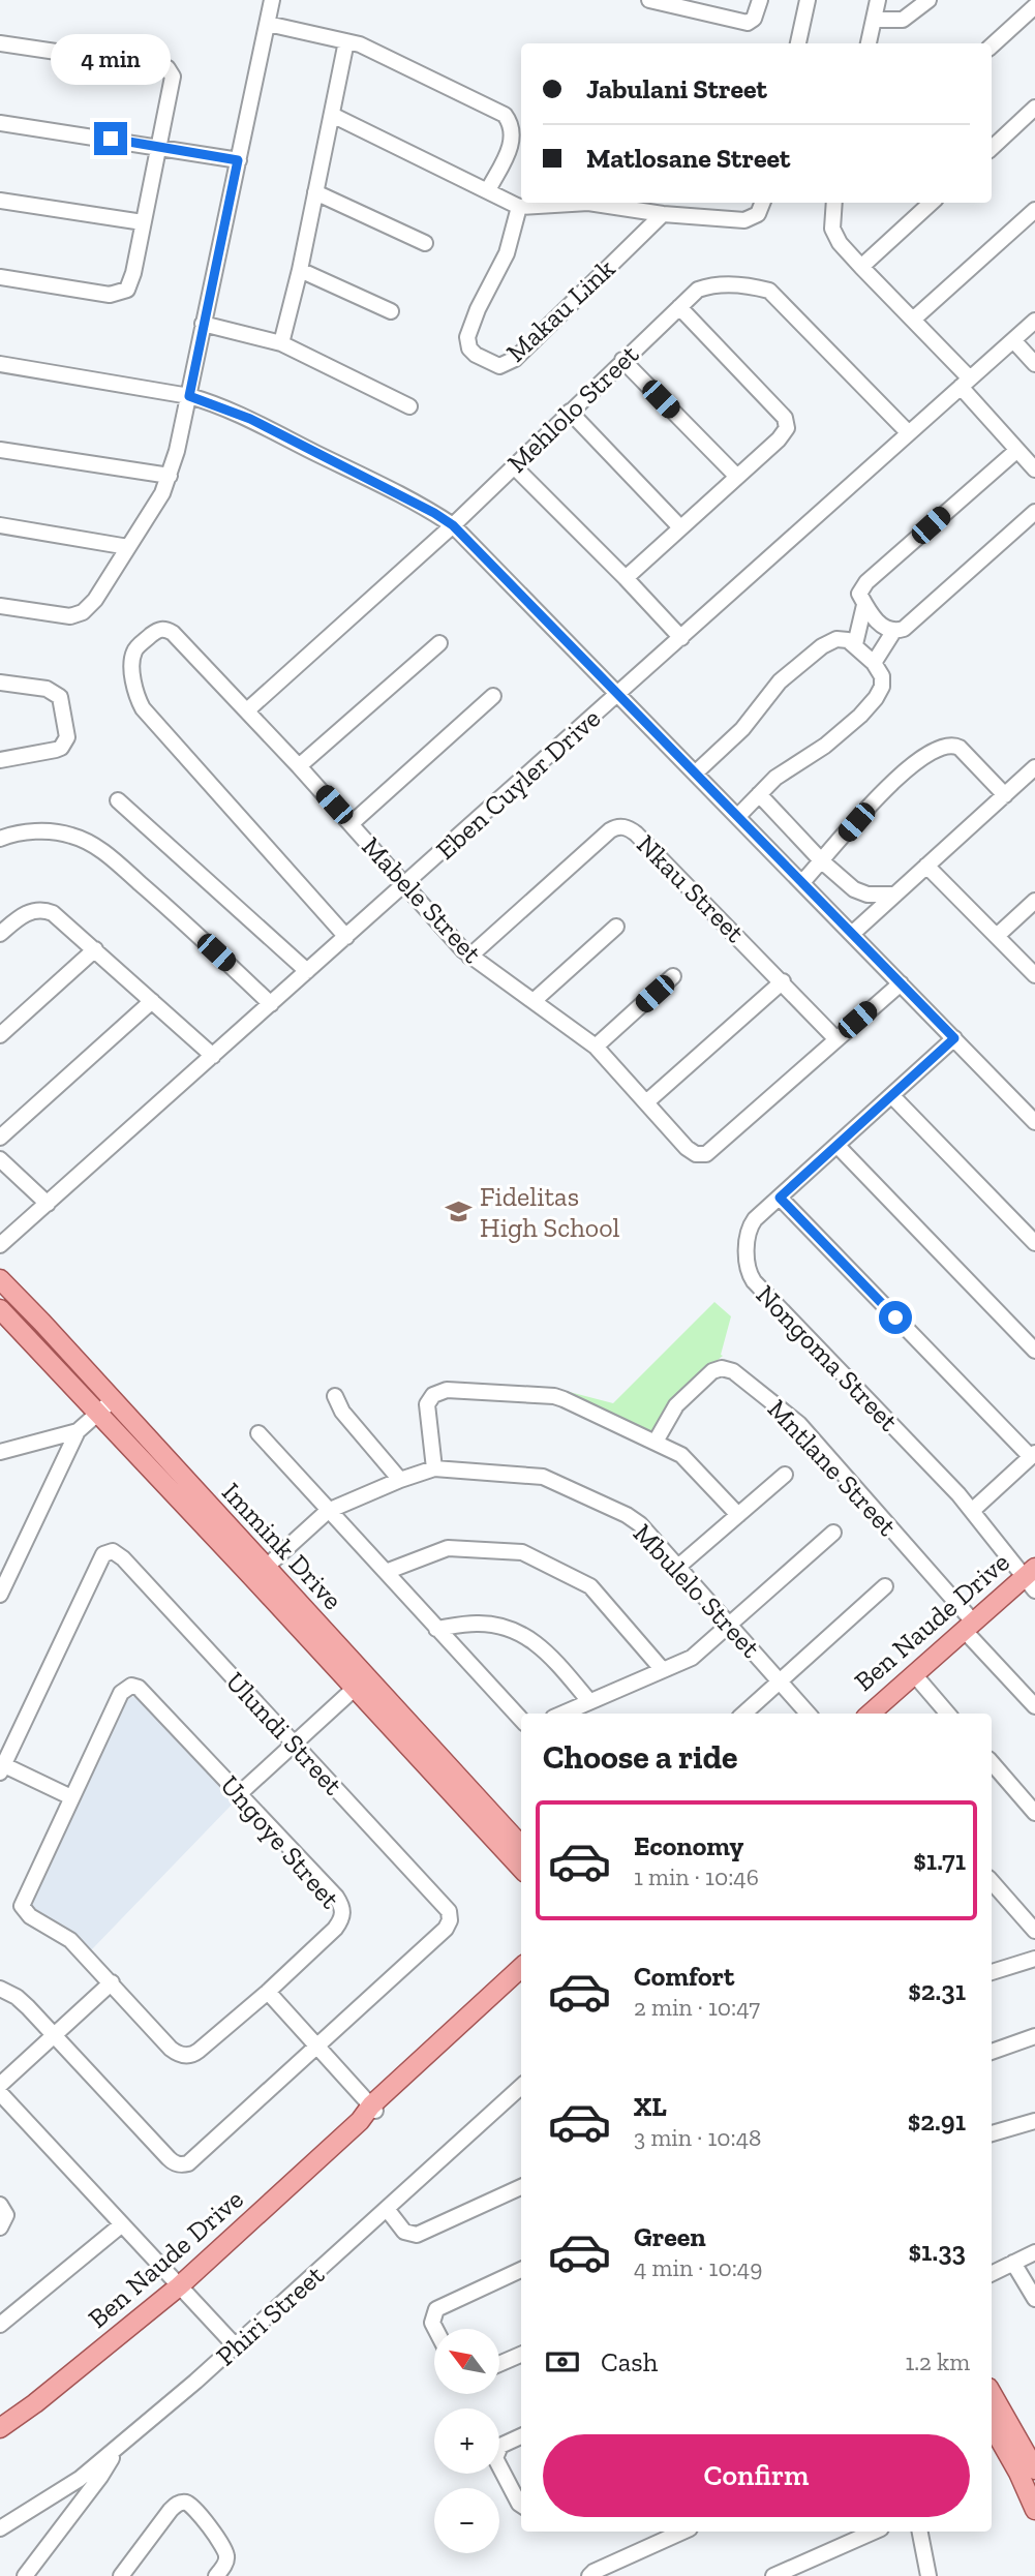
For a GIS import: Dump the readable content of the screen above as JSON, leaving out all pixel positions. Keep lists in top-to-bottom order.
{
  "streets": {
    "main road": ["Immink Drive", "Ben Naude Drive"],
    "street": [
      "Makau Link",
      "Mehlolo Street",
      "Eben Cuyler Drive",
      "Nkau Street",
      "Mabele Street",
      "Nongoma Street",
      "Mntlane Street",
      "Mbulelo Street",
      "Ulundi Street",
      "Ungoye Street",
      "Phiri Street"
    ]
  },
  "crossings": [
    ["Mehlolo Street", "Eben Cuyler Drive"],
    ["Mehlolo Street", "Mabele Street"],
    ["Eben Cuyler Drive", "Mabele Street"],
    ["Nkau Street", "Mabele Street"],
    ["Nongoma Street", "Ben Naude Drive"],
    ["Mntlane Street", "Ben Naude Drive"],
    ["Immink Drive", "Mbulelo Street"]
  ],
  "places": {
    "school or university": ["Fidelitas High School"]
  },
  "north": "top left",
  "page": {
    "bubble": "4 min",
    "banner": ["Jabulani Street", "Matlosane Street"],
    "heading": "Choose a ride",
    "list": [
      {
        "name": "Economy",
        "note": "1 min · 10:46",
        "value": "$1.71"
      },
      {
        "name": "Comfort",
        "note": "2 min · 10:47",
        "value": "$2.31"
      },
      {
        "name": "XL",
        "note": "3 min · 10:48",
        "value": "$2.91"
      },
      {
        "name": "Green",
        "note": "4 min · 10:49",
        "value": "$1.33"
      }
    ],
    "pay": ["Cash", "1.2 km"],
    "map_buttons": ["+", "−"],
    "buttons": "Confirm"
  }
}
